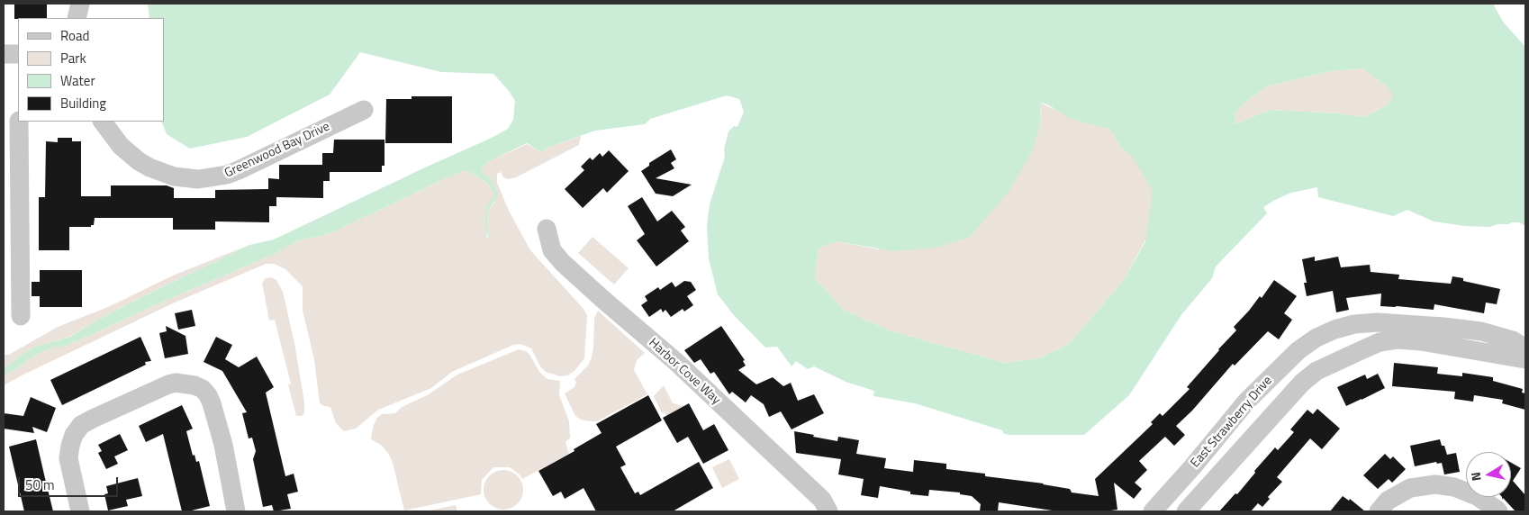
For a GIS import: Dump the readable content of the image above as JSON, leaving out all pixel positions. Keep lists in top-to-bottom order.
{
  "streets": {
    "street": ["Greenwood Bay Drive", "Harbor Cove Way", "East Strawberry Drive"]
  },
  "legend": [
    "Road",
    "Park",
    "Water",
    "Building"
  ],
  "scale_bar": "50 m",
  "north": "left"
}
